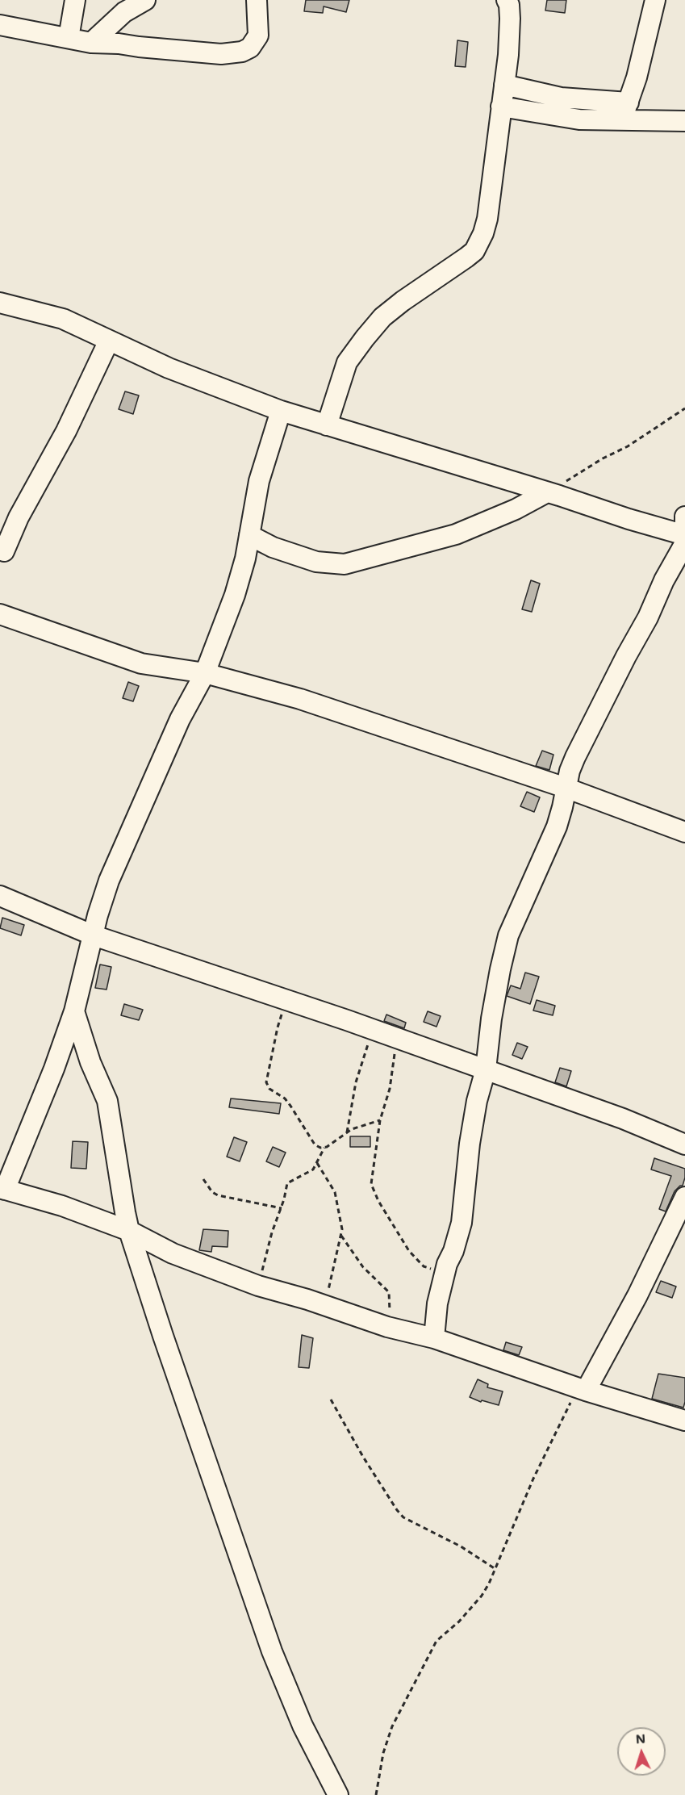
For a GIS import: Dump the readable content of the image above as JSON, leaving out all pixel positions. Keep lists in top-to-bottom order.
{
  "north": "top"
}
